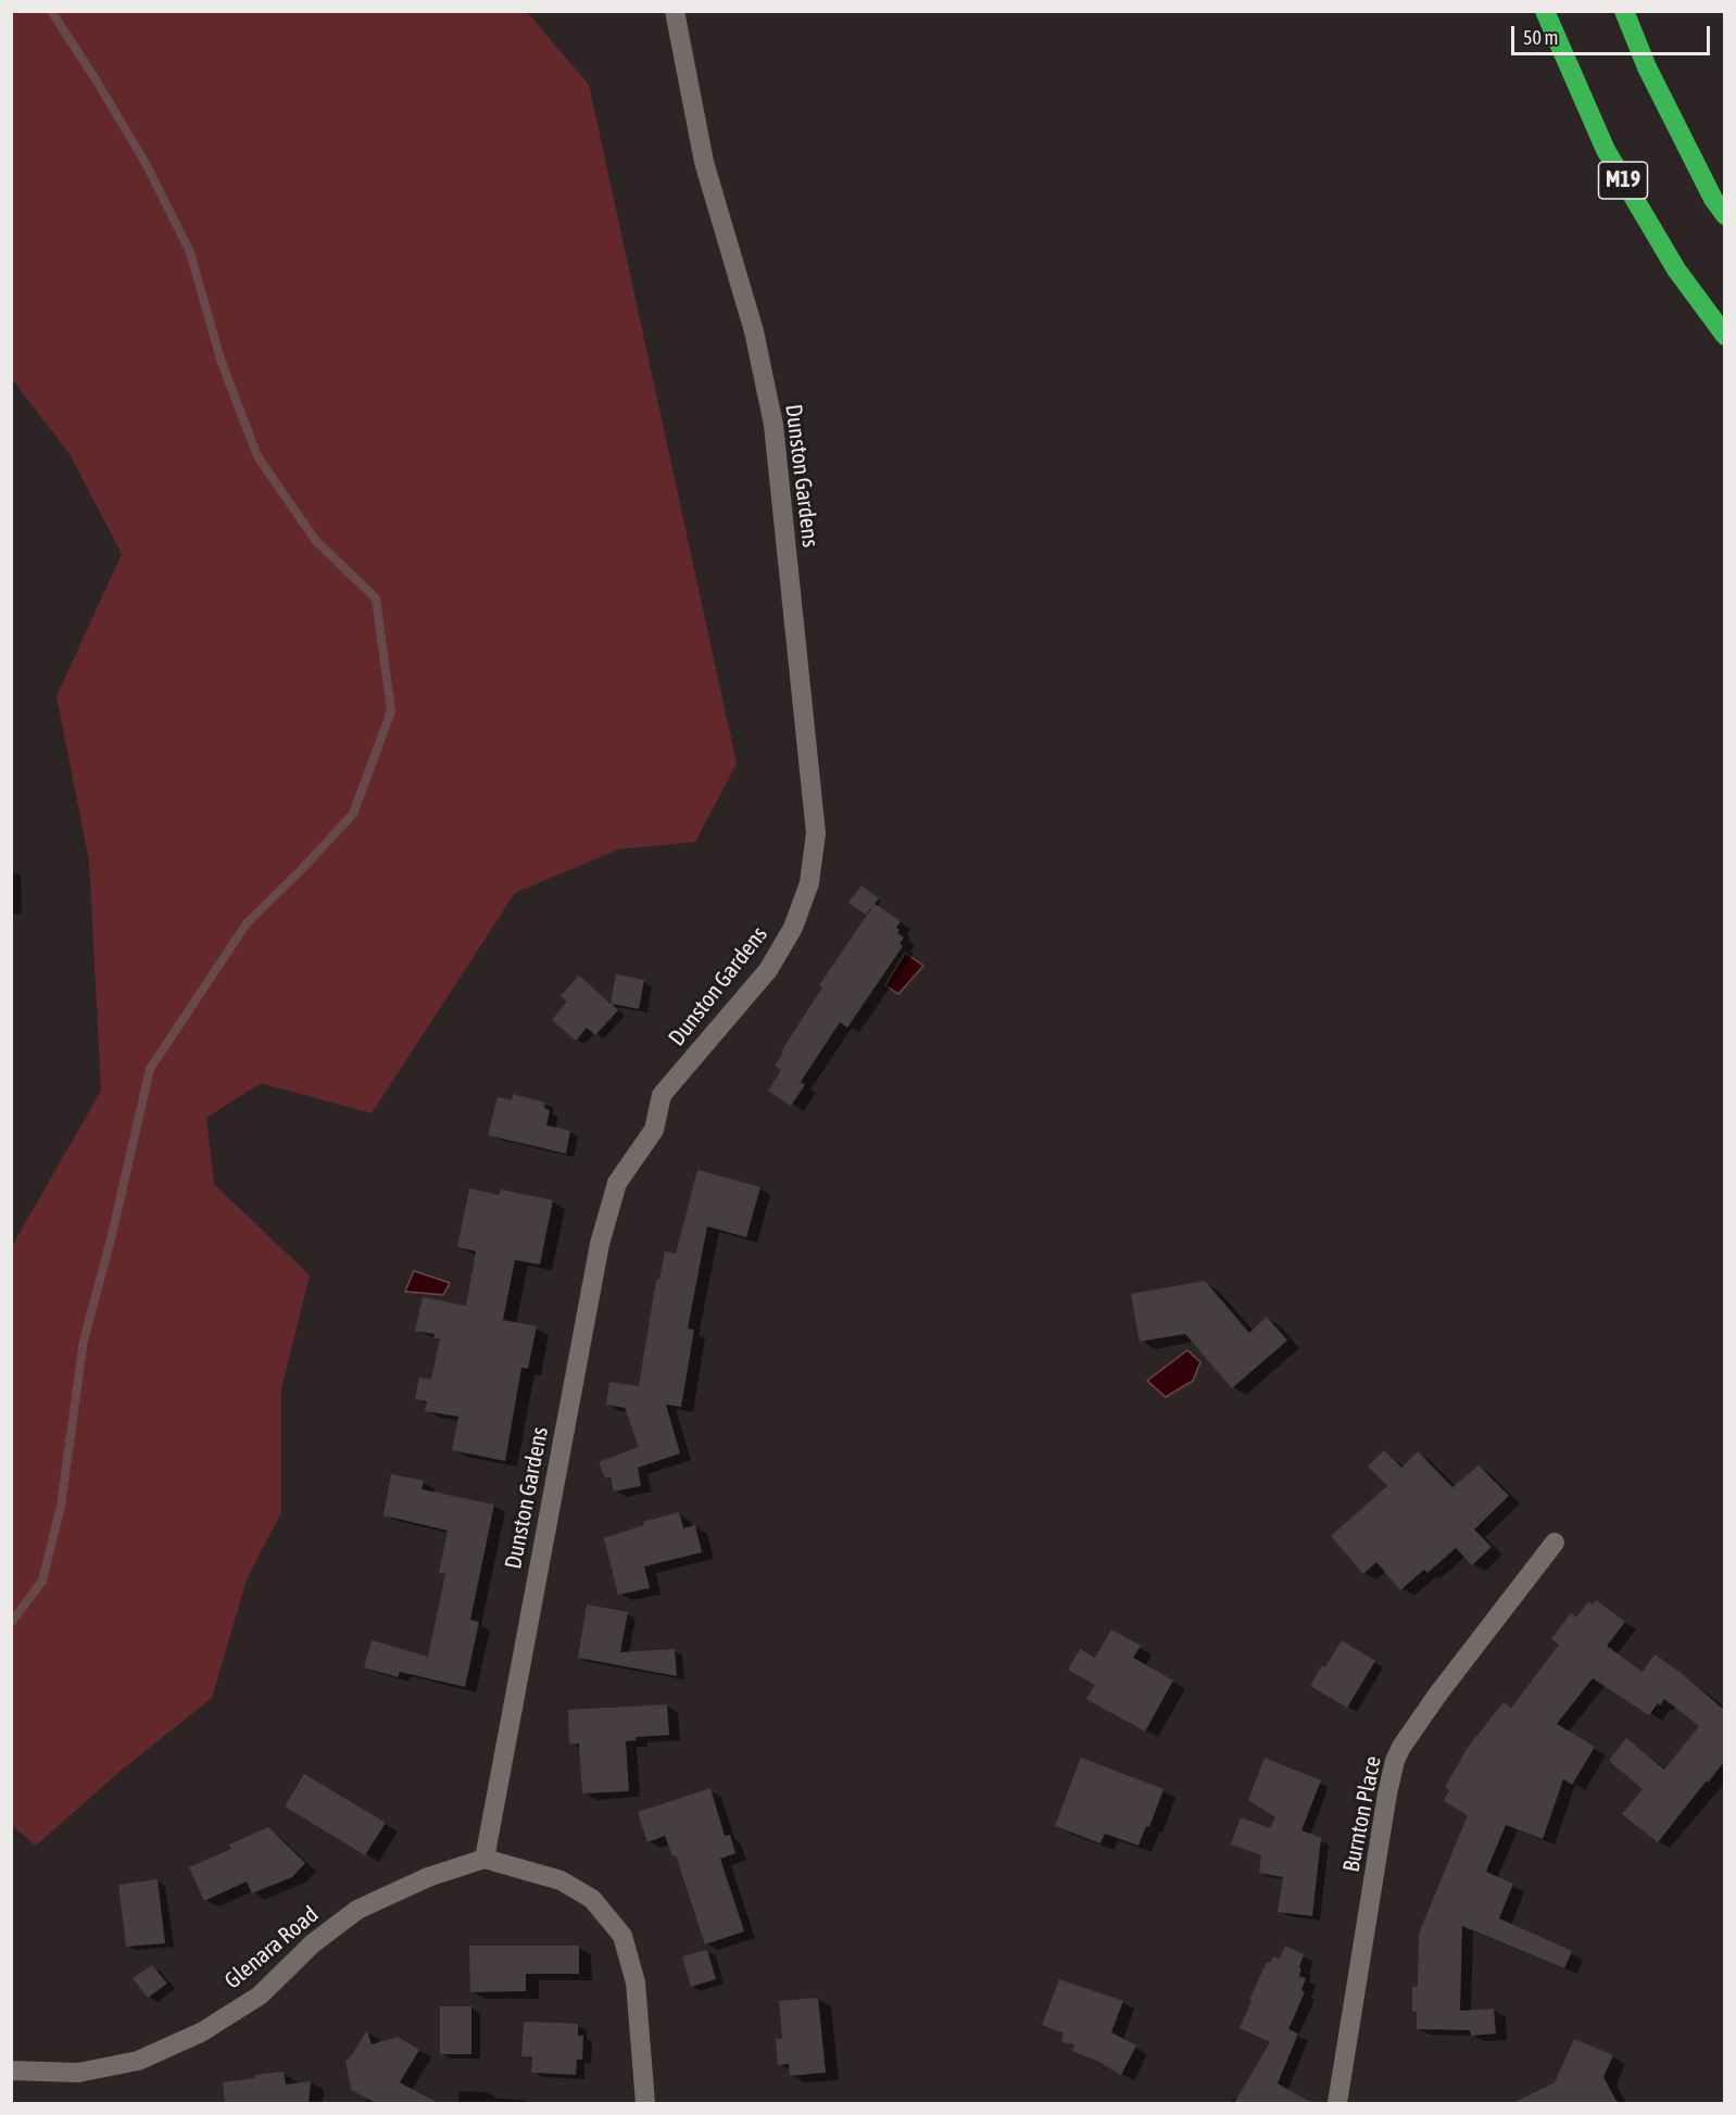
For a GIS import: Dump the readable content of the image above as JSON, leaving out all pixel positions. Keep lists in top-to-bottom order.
{
  "streets": {
    "highway": ["M19"],
    "street": ["Dunston Gardens", "Burnton Place", "Glenara Road"]
  },
  "crossings": [
    ["Dunston Gardens", "Glenara Road"]
  ],
  "scale_bar": "50 m"
}
